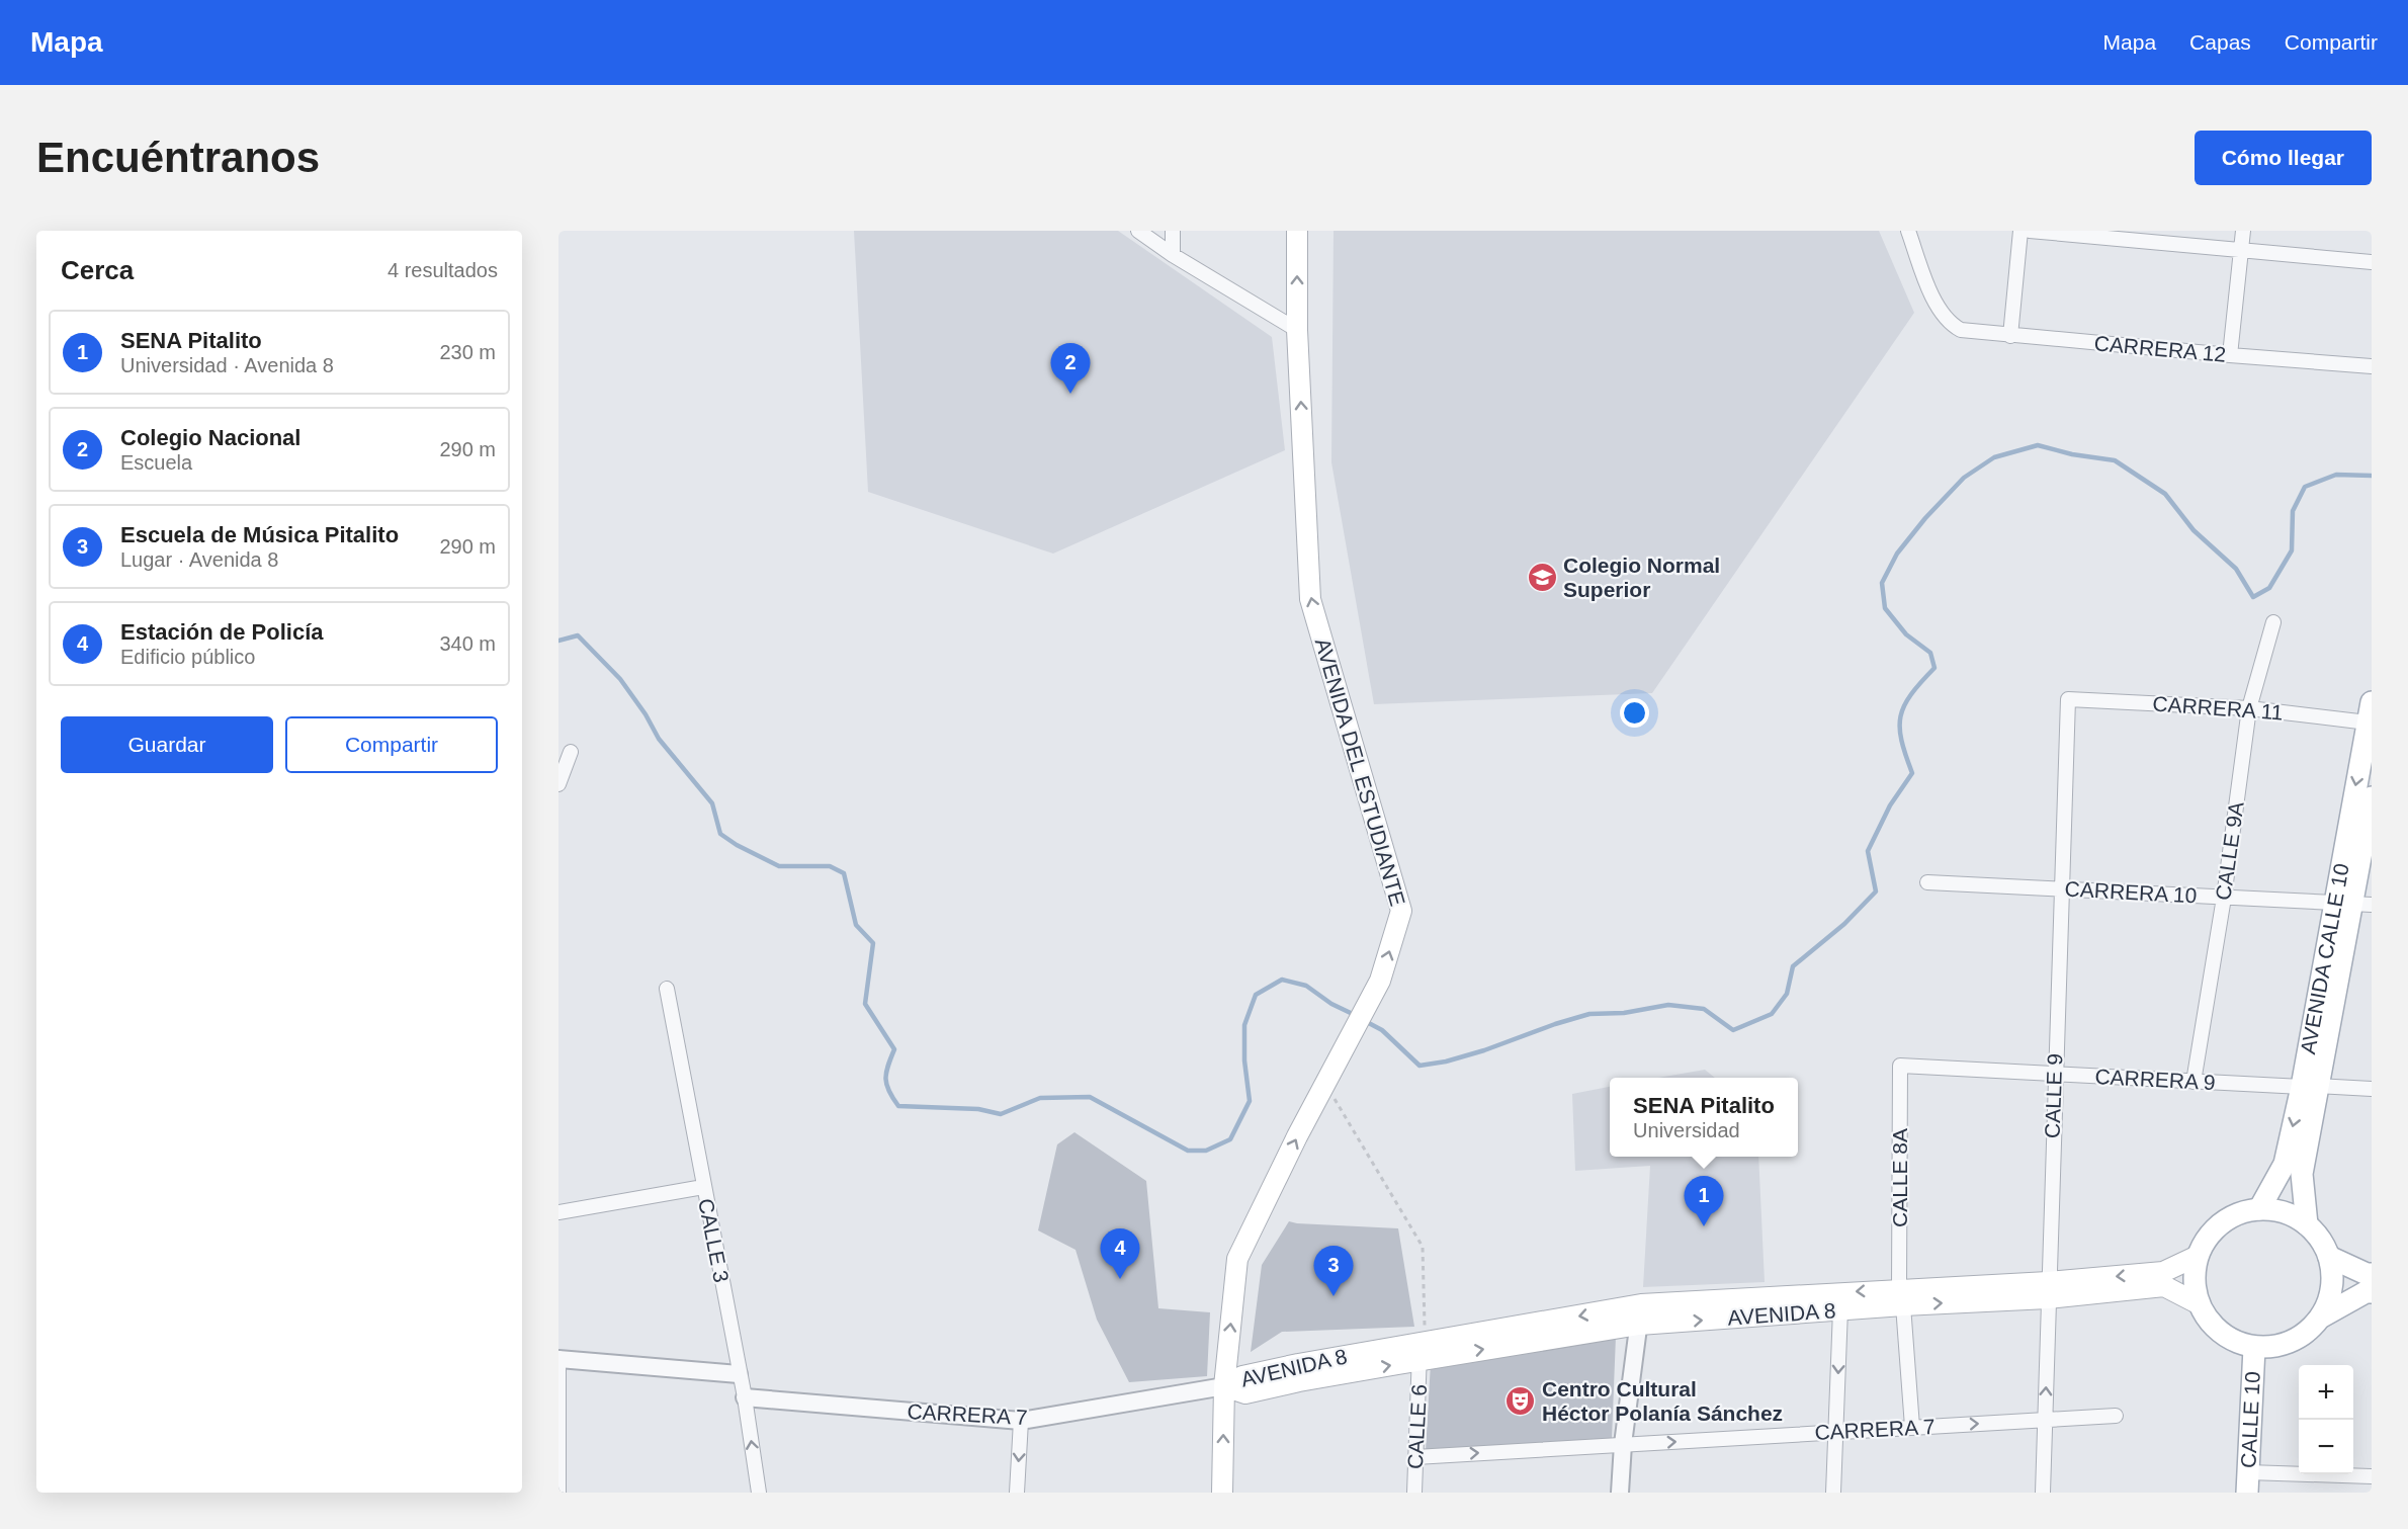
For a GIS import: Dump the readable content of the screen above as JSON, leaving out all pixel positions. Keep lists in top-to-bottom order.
{
  "streets": {
    "main road": [
      "AVENIDA DEL ESTUDIANTE",
      "AVENIDA CALLE 10",
      "AVENIDA 8",
      "CALLE 10"
    ],
    "street": [
      "CARRERA 12",
      "CARRERA 11",
      "CALLE 9A",
      "CARRERA 10",
      "CARRERA 9",
      "CALLE 9",
      "CALLE 8A",
      "CALLE 3",
      "CARRERA 7",
      "CALLE 6"
    ]
  },
  "crossings": [
    ["CARRERA 11", "CALLE 9A"],
    ["CARRERA 11", "AVENIDA CALLE 10"],
    ["CARRERA 11", "CALLE 9"],
    ["AVENIDA DEL ESTUDIANTE", "AVENIDA 8"],
    ["AVENIDA DEL ESTUDIANTE", "CARRERA 7"],
    ["CALLE 9A", "CARRERA 10"],
    ["CALLE 9A", "CARRERA 9"],
    ["CARRERA 10", "AVENIDA CALLE 10"],
    ["CARRERA 10", "CALLE 9"],
    ["AVENIDA CALLE 10", "CARRERA 9"],
    ["AVENIDA CALLE 10", "AVENIDA 8"],
    ["AVENIDA CALLE 10", "CALLE 10"],
    ["CARRERA 9", "CALLE 9"],
    ["CARRERA 9", "CALLE 8A"],
    ["CALLE 9", "AVENIDA 8"],
    ["CALLE 9", "CARRERA 7"],
    ["CALLE 8A", "AVENIDA 8"],
    ["CALLE 8A", "CARRERA 7"],
    ["CALLE 3", "CARRERA 7"],
    ["AVENIDA 8", "CARRERA 7"],
    ["AVENIDA 8", "CALLE 10"],
    ["AVENIDA 8", "CALLE 6"],
    ["CARRERA 7", "CALLE 6"]
  ],
  "one_way": ["AVENIDA DEL ESTUDIANTE", "CARRERA 7"],
  "places": {
    "school or university": ["Colegio Normal Superior"],
    "theatre": ["Centro Cultural Héctor Polanía Sánchez"]
  },
  "page": {
    "header": "Mapa",
    "nav": ["Mapa", "Capas", "Compartir"],
    "buttons": [
      "Cómo llegar",
      ["Guardar", "Compartir"]
    ],
    "title": "Encuéntranos",
    "heading": ["Cerca", "4 resultados"],
    "list": [
      {
        "mark": "1",
        "name": "SENA Pitalito",
        "note": "Universidad · Avenida 8",
        "value": "230 m"
      },
      {
        "mark": "2",
        "name": "Colegio Nacional",
        "note": "Escuela",
        "value": "290 m"
      },
      {
        "mark": "3",
        "name": "Escuela de Música Pitalito",
        "note": "Lugar · Avenida 8",
        "value": "290 m"
      },
      {
        "mark": "4",
        "name": "Estación de Policía",
        "note": "Edificio público",
        "value": "340 m"
      }
    ],
    "pins": [
      "2",
      "1",
      "4",
      "3"
    ],
    "popup": ["SENA Pitalito", "Universidad"],
    "map_buttons": ["+", "−"]
  }
}
